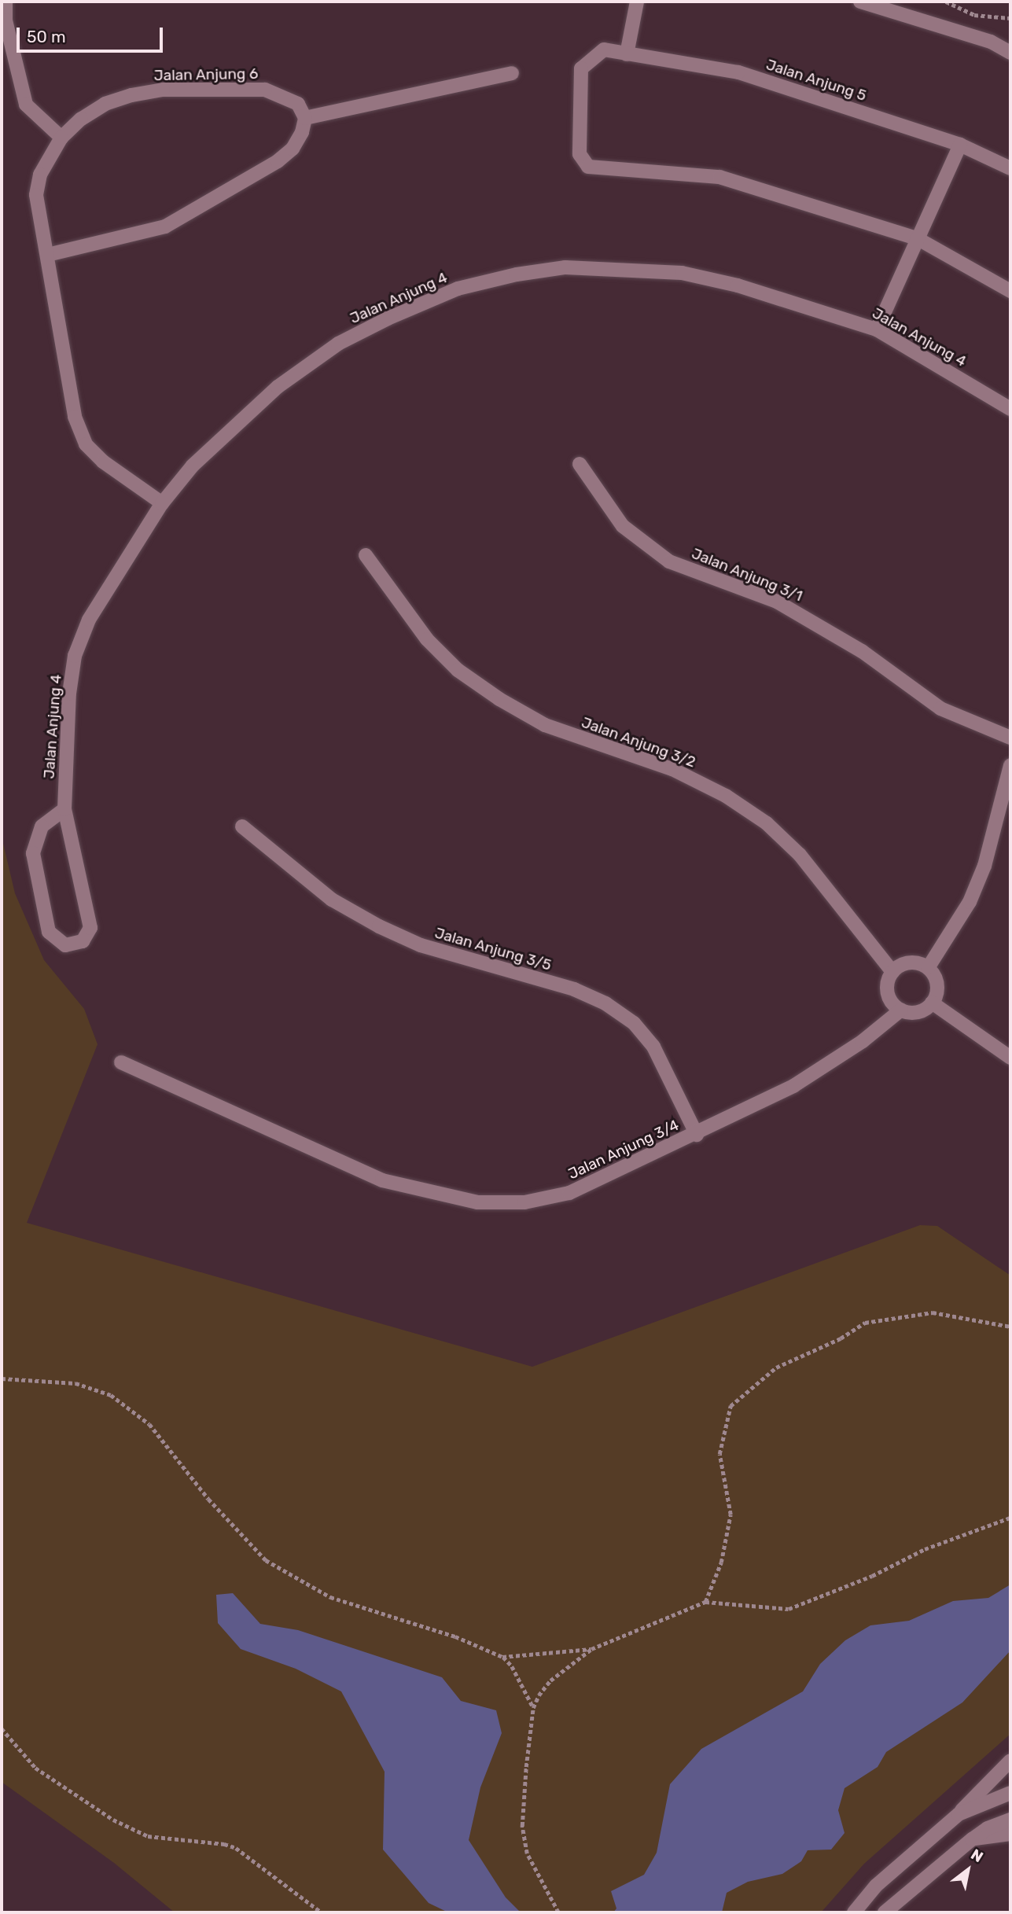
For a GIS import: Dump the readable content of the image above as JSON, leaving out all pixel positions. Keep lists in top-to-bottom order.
{
  "streets": {
    "street": [
      "Jalan Anjung 6",
      "Jalan Anjung 5",
      "Jalan Anjung 4",
      "Jalan Anjung 3/1",
      "Jalan Anjung 3/2",
      "Jalan Anjung 3/5",
      "Jalan Anjung 3/4"
    ]
  },
  "crossings": [
    ["Jalan Anjung 6", "Jalan Anjung 4"],
    ["Jalan Anjung 3/2", "Jalan Anjung 3/4"],
    ["Jalan Anjung 3/5", "Jalan Anjung 3/4"]
  ],
  "scale_bar": "50 m",
  "north": "top right"
}
